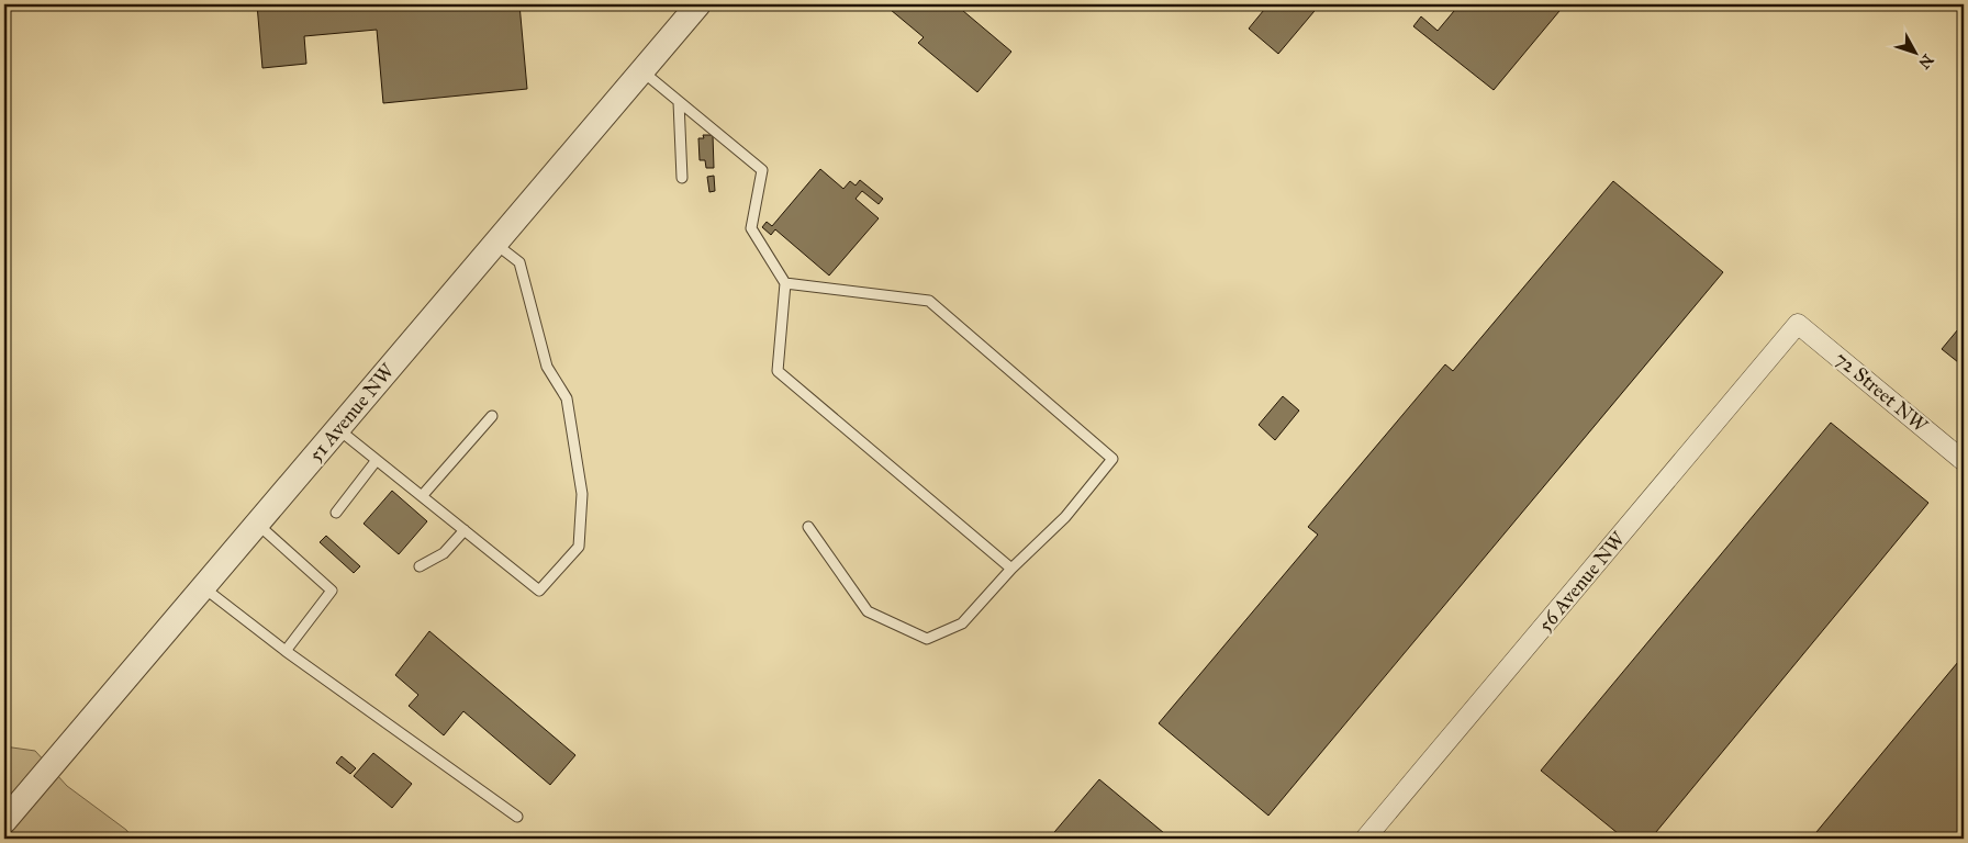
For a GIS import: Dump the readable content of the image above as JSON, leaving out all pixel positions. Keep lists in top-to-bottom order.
{
  "streets": {
    "street": ["72 Street NW", "51 Avenue NW", "56 Avenue NW"]
  },
  "crossings": [
    ["72 Street NW", "56 Avenue NW"]
  ],
  "north": "bottom right"
}
